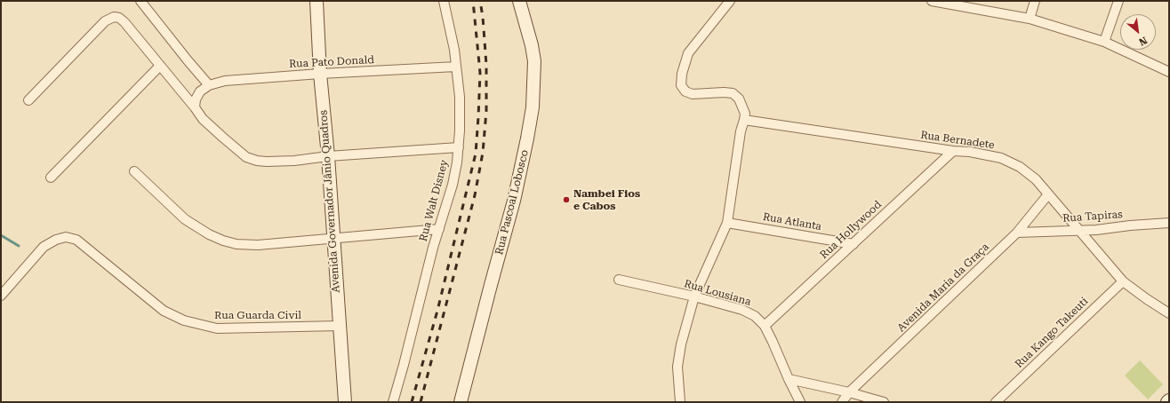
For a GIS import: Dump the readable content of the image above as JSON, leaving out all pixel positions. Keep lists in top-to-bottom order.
{
  "streets": {
    "main road": ["Avenida Governador Jânio Quadros", "Rua Pascoal Lobosco"],
    "street": [
      "Rua Pato Donald",
      "Rua Bernadete",
      "Rua Walt Disney",
      "Rua Tapiras",
      "Rua Atlanta",
      "Rua Hollywood",
      "Avenida Maria da Graça",
      "Rua Lousiana",
      "Rua Guarda Civil",
      "Rua Kango Takeuti"
    ]
  },
  "crossings": [
    ["Rua Pato Donald", "Rua Walt Disney"],
    ["Rua Pato Donald", "Avenida Governador Jânio Quadros"],
    ["Rua Bernadete", "Rua Tapiras"],
    ["Rua Bernadete", "Rua Hollywood"],
    ["Rua Bernadete", "Avenida Maria da Graça"],
    ["Rua Bernadete", "Rua Kango Takeuti"],
    ["Avenida Governador Jânio Quadros", "Rua Guarda Civil"],
    ["Rua Tapiras", "Avenida Maria da Graça"],
    ["Rua Atlanta", "Rua Hollywood"],
    ["Rua Hollywood", "Rua Lousiana"]
  ],
  "places": ["Nambei Fios e Cabos"],
  "north": "bottom right"
}
